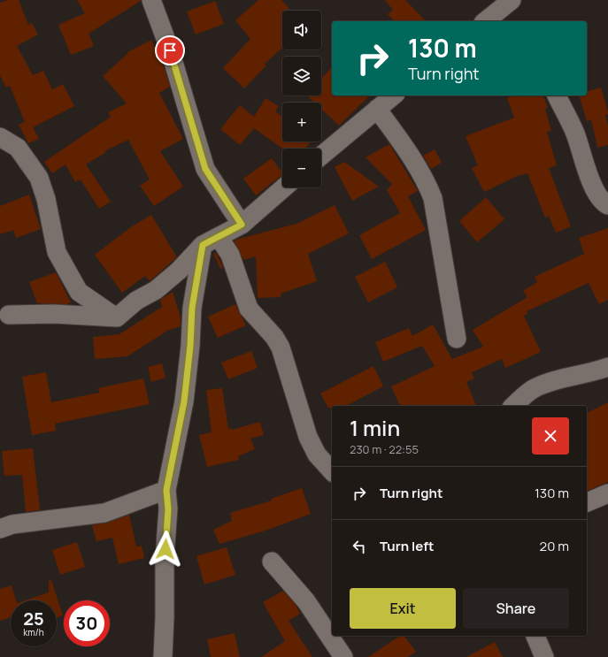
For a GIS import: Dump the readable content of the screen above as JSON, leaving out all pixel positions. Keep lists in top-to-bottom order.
{
  "page": {
    "map_buttons": ["+", "−"],
    "turn": ["130 m", "Turn right"],
    "heading": ["1 min", "230 m · 22:55"],
    "list": [
      {
        "name": "Turn right",
        "value": "130 m"
      },
      {
        "name": "Turn left",
        "value": "20 m"
      }
    ],
    "buttons": ["Exit", "Share"],
    "speed": "25 km/h",
    "limit": "30"
  }
}
